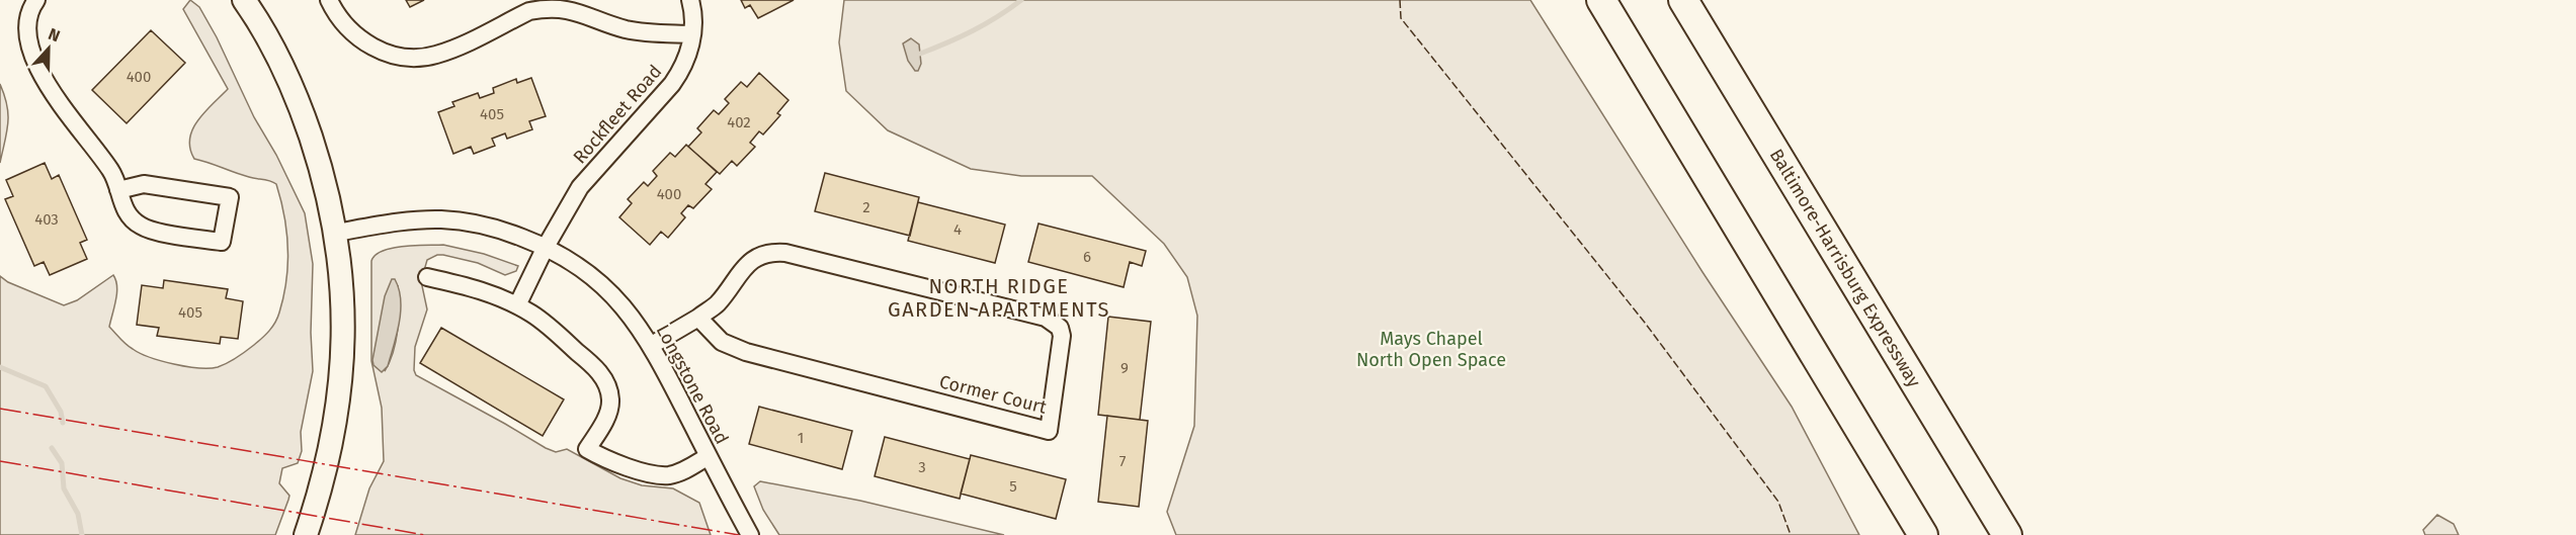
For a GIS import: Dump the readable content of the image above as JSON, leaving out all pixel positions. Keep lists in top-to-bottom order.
{
  "streets": {
    "highway": ["Baltimore-Harrisburg Expressway"],
    "street": ["Rockfleet Road", "Longstone Road", "Cormer Court"]
  },
  "crossings": [
    ["Rockfleet Road", "Longstone Road"],
    ["Longstone Road", "Cormer Court"]
  ],
  "districts": ["NORTH RIDGE GARDEN APARTMENTS"],
  "parks": ["Mays Chapel North Open Space"],
  "house_numbers": [
    "400",
    "405",
    "402",
    "400",
    "2",
    "403",
    "4",
    "6",
    "405",
    "9",
    "1",
    "7",
    "3",
    "5"
  ],
  "north": "top"
}
